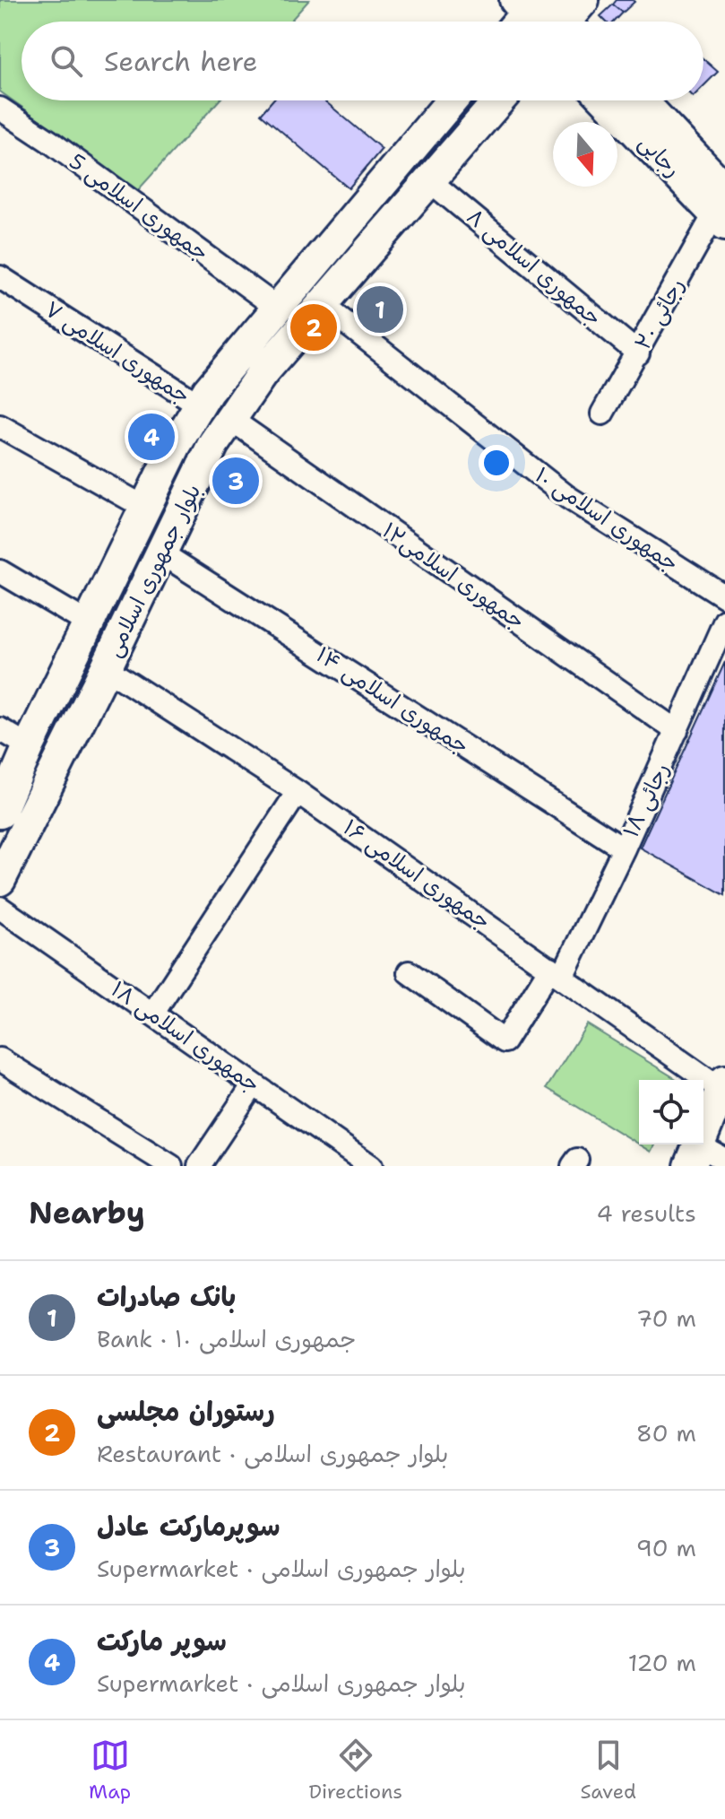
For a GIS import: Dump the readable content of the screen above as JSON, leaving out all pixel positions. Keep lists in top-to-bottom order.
{
  "streets": {
    "main road": ["رجایی", "بلوار جمهوری اسلامی"],
    "street": [
      "جمهوری اسلامی 5",
      "جمهوری اسلامی ۸",
      "رجائی ۲۰",
      "جمهوری اسلامی ۷",
      "جمهوری اسلامی ۱۰",
      "جمهوری اسلامی۱۲",
      "جمهوری اسلامی ۱۴",
      "رجائی ۱۸",
      "جمهوری اسلامی ۱۶",
      "جمهوری اسلامی ۱۸"
    ]
  },
  "crossings": [
    ["رجایی", "رجائی ۲۰"],
    ["جمهوری اسلامی 5", "بلوار جمهوری اسلامی"],
    ["جمهوری اسلامی ۸", "رجائی ۲۰"],
    ["جمهوری اسلامی ۸", "بلوار جمهوری اسلامی"],
    ["جمهوری اسلامی ۷", "بلوار جمهوری اسلامی"],
    ["جمهوری اسلامی ۱۰", "بلوار جمهوری اسلامی"],
    ["بلوار جمهوری اسلامی", "جمهوری اسلامی۱۲"],
    ["بلوار جمهوری اسلامی", "جمهوری اسلامی ۱۴"],
    ["بلوار جمهوری اسلامی", "جمهوری اسلامی ۱۶"],
    ["جمهوری اسلامی۱۲", "رجائی ۱۸"],
    ["جمهوری اسلامی ۱۴", "رجائی ۱۸"],
    ["رجائی ۱۸", "جمهوری اسلامی ۱۶"]
  ],
  "north": "bottom",
  "page": {
    "search": "Search here",
    "pins": [
      "1",
      "2",
      "4",
      "3"
    ],
    "heading": ["Nearby", "4 results"],
    "list": [
      {
        "mark": "1",
        "name": "بانک صادرات",
        "note": "Bank · جمهوری اسلامی ۱۰",
        "value": "70 m"
      },
      {
        "mark": "2",
        "name": "رستوران مجلسی",
        "note": "Restaurant · بلوار جمهوری اسلامی",
        "value": "80 m"
      },
      {
        "mark": "3",
        "name": "سوپرمارکت عادل",
        "note": "Supermarket · بلوار جمهوری اسلامی",
        "value": "90 m"
      },
      {
        "mark": "4",
        "name": "سوپر مارکت",
        "note": "Supermarket · بلوار جمهوری اسلامی",
        "value": "120 m"
      }
    ],
    "nav": ["Map", "Directions", "Saved"]
  }
}
